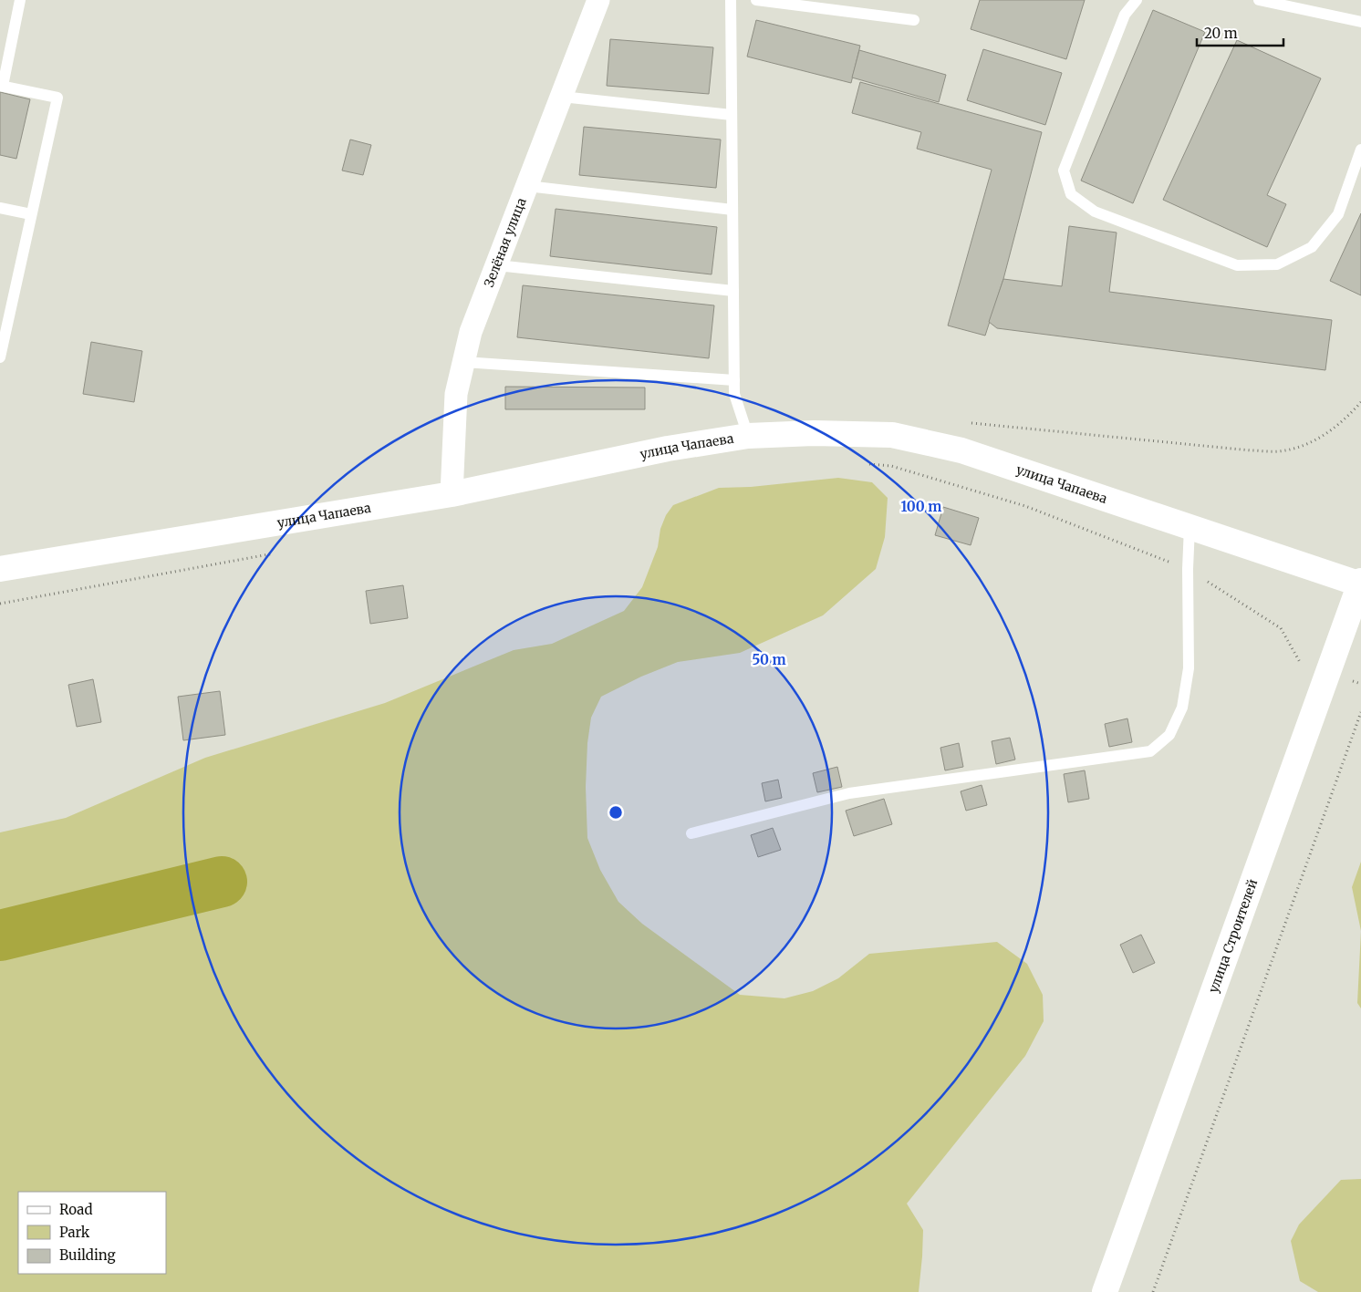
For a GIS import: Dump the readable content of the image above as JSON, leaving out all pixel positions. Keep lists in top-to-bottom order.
{
  "streets": {
    "street": ["Зелёная улица", "улица Чапаева", "улица Строителей"]
  },
  "crossings": [
    ["Зелёная улица", "улица Чапаева"],
    ["улица Чапаева", "улица Строителей"]
  ],
  "legend": ["Road", "Park", "Building"],
  "scale_bar": "20 m",
  "rings": ["100 m", "50 m"]
}
